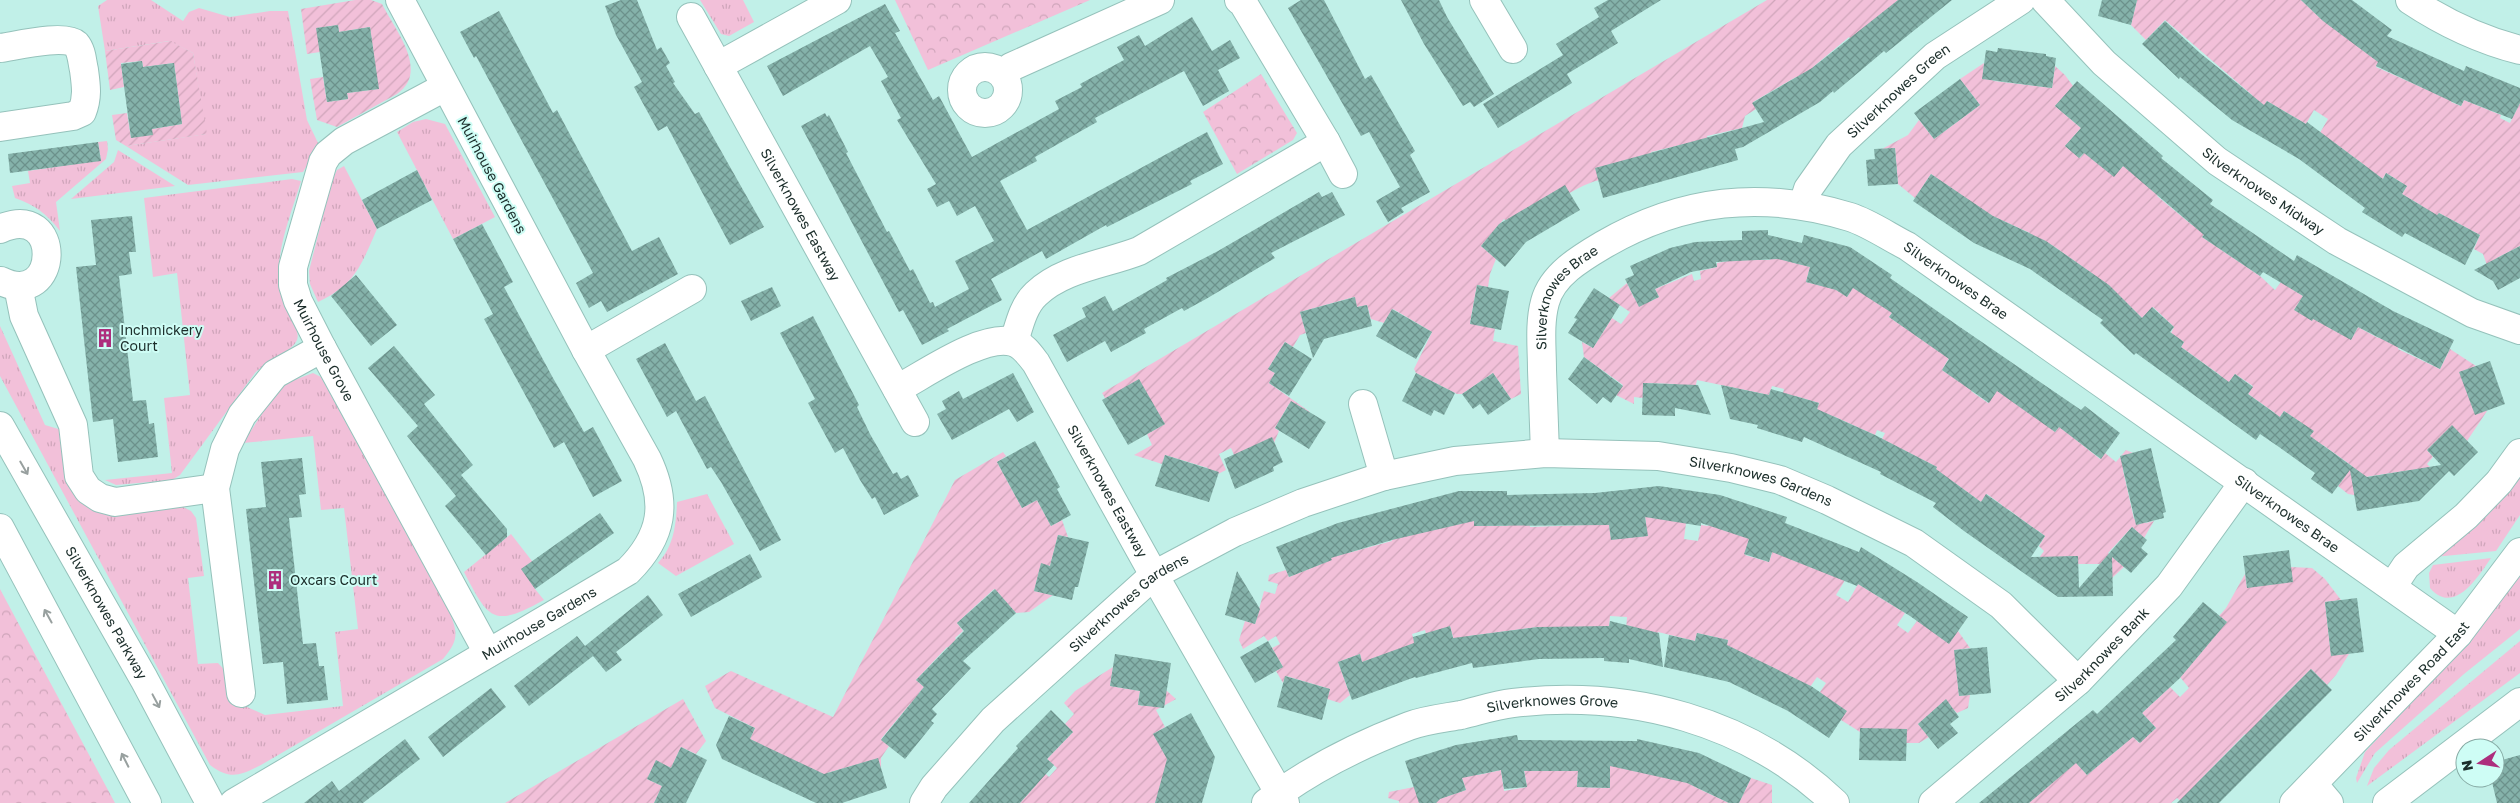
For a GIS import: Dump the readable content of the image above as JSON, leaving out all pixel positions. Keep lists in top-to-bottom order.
{
  "streets": {
    "street": [
      "Silverknowes Green",
      "Muirhouse Gardens",
      "Silverknowes Midway",
      "Silverknowes Eastway",
      "Silverknowes Brae",
      "Muirhouse Grove",
      "Silverknowes Gardens",
      "Silverknowes Parkway",
      "Silverknowes Bank",
      "Silverknowes Road East",
      "Silverknowes Grove"
    ]
  },
  "crossings": [
    ["Silverknowes Green", "Silverknowes Brae"],
    ["Muirhouse Gardens", "Muirhouse Grove"],
    ["Silverknowes Eastway", "Silverknowes Gardens"],
    ["Silverknowes Eastway", "Silverknowes Grove"],
    ["Silverknowes Brae", "Silverknowes Gardens"],
    ["Silverknowes Brae", "Silverknowes Bank"],
    ["Silverknowes Brae", "Silverknowes Road East"],
    ["Silverknowes Gardens", "Silverknowes Bank"]
  ],
  "places": {
    "building": ["Inchmickery Court", "Oxcars Court"]
  },
  "north": "left"
}
